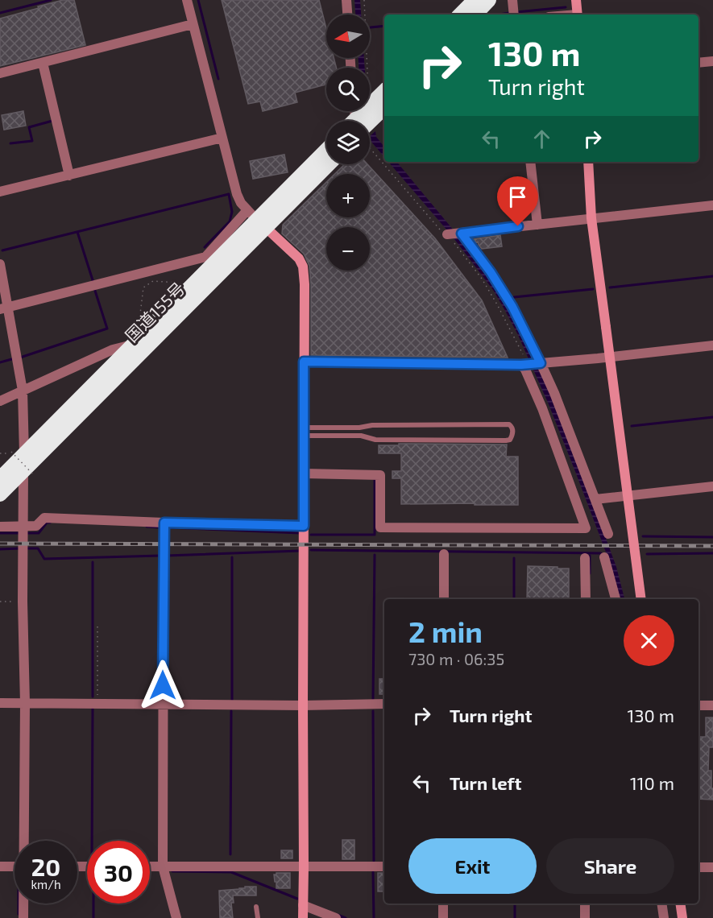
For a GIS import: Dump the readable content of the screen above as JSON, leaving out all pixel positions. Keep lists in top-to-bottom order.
{
  "streets": {
    "highway": ["国道155号"]
  },
  "north": "left",
  "page": {
    "map_buttons": ["+", "−"],
    "turn": ["130 m", "Turn right"],
    "heading": ["2 min", "730 m · 06:35"],
    "list": [
      {
        "name": "Turn right",
        "value": "130 m"
      },
      {
        "name": "Turn left",
        "value": "110 m"
      }
    ],
    "buttons": ["Exit", "Share"],
    "speed": "20 km/h",
    "limit": "30"
  }
}
